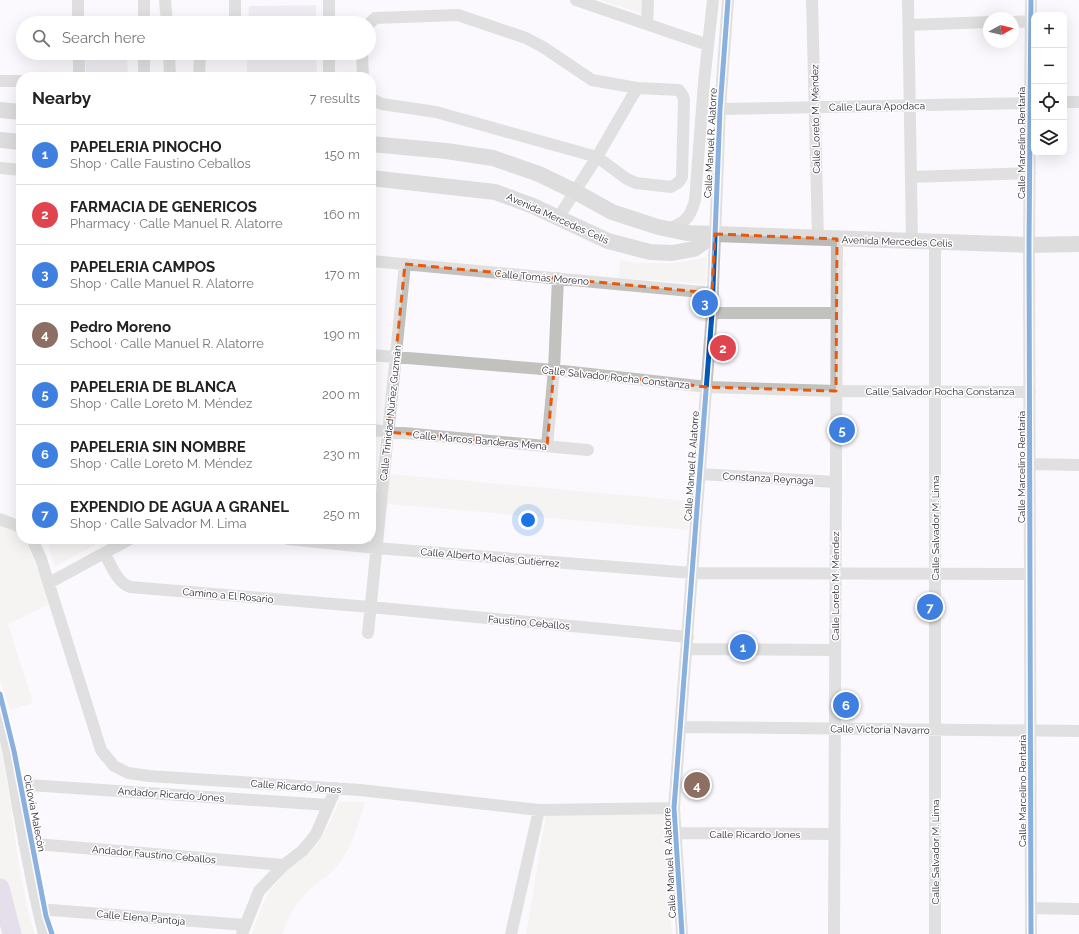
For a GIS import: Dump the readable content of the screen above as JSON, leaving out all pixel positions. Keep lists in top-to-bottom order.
{
  "streets": {
    "main road": ["Avenida Mercedes Celis"],
    "street": [
      "Calle Laura Apodaca",
      "Calle Loreto M. Méndez",
      "Calle Manuel R. Alatorre",
      "Calle Marcelino Rentaría",
      "Calle Tomás Moreno",
      "Calle Salvador Rocha Constanza",
      "Calle Trinidad Núñez Guzmán",
      "Calle Marcos Banderas Mena",
      "Constanza Reynaga",
      "Calle Salvador M. Lima",
      "Calle Alberto Macías Gutiérrez",
      "Camino a El Rosario",
      "Faustino Ceballos",
      "Calle Victoria Navarro",
      "Calle Ricardo Jones",
      "Andador Ricardo Jones",
      "Andador Faustino Ceballos",
      "Calle Elena Pantoja"
    ],
    "cycle path": ["Ciclovía Malecón"]
  },
  "crossings": [
    ["Calle Laura Apodaca", "Calle Loreto M. Méndez"],
    ["Calle Laura Apodaca", "Calle Manuel R. Alatorre"],
    ["Calle Loreto M. Méndez", "Avenida Mercedes Celis"],
    ["Calle Loreto M. Méndez", "Calle Salvador Rocha Constanza"],
    ["Calle Loreto M. Méndez", "Constanza Reynaga"],
    ["Calle Loreto M. Méndez", "Calle Alberto Macías Gutiérrez"],
    ["Calle Loreto M. Méndez", "Calle Victoria Navarro"],
    ["Calle Loreto M. Méndez", "Calle Ricardo Jones"],
    ["Calle Manuel R. Alatorre", "Avenida Mercedes Celis"],
    ["Calle Manuel R. Alatorre", "Calle Tomás Moreno"],
    ["Calle Manuel R. Alatorre", "Calle Salvador Rocha Constanza"],
    ["Calle Manuel R. Alatorre", "Constanza Reynaga"],
    ["Calle Manuel R. Alatorre", "Calle Alberto Macías Gutiérrez"],
    ["Calle Manuel R. Alatorre", "Faustino Ceballos"],
    ["Calle Manuel R. Alatorre", "Calle Victoria Navarro"],
    ["Calle Manuel R. Alatorre", "Calle Ricardo Jones"],
    ["Calle Marcelino Rentaría", "Avenida Mercedes Celis"],
    ["Calle Marcelino Rentaría", "Calle Salvador Rocha Constanza"],
    ["Calle Marcelino Rentaría", "Calle Alberto Macías Gutiérrez"],
    ["Calle Marcelino Rentaría", "Calle Victoria Navarro"],
    ["Avenida Mercedes Celis", "Calle Salvador M. Lima"],
    ["Calle Tomás Moreno", "Calle Trinidad Núñez Guzmán"],
    ["Calle Salvador Rocha Constanza", "Calle Trinidad Núñez Guzmán"],
    ["Calle Salvador Rocha Constanza", "Calle Salvador M. Lima"],
    ["Calle Trinidad Núñez Guzmán", "Calle Marcos Banderas Mena"],
    ["Calle Trinidad Núñez Guzmán", "Calle Alberto Macías Gutiérrez"],
    ["Calle Trinidad Núñez Guzmán", "Camino a El Rosario"],
    ["Calle Trinidad Núñez Guzmán", "Faustino Ceballos"],
    ["Calle Salvador M. Lima", "Calle Alberto Macías Gutiérrez"],
    ["Calle Salvador M. Lima", "Calle Victoria Navarro"],
    ["Camino a El Rosario", "Faustino Ceballos"]
  ],
  "north": "right",
  "page": {
    "map_buttons": ["+", "−"],
    "search": "Search here",
    "heading": ["Nearby", "7 results"],
    "list": [
      {
        "mark": "1",
        "name": "PAPELERIA PINOCHO",
        "note": "Shop · Calle Faustino Ceballos",
        "value": "150 m"
      },
      {
        "mark": "2",
        "name": "FARMACIA DE GENERICOS",
        "note": "Pharmacy · Calle Manuel R. Alatorre",
        "value": "160 m"
      },
      {
        "mark": "3",
        "name": "PAPELERIA CAMPOS",
        "note": "Shop · Calle Manuel R. Alatorre",
        "value": "170 m"
      },
      {
        "mark": "4",
        "name": "Pedro Moreno",
        "note": "School · Calle Manuel R. Alatorre",
        "value": "190 m"
      },
      {
        "mark": "5",
        "name": "PAPELERIA DE BLANCA",
        "note": "Shop · Calle Loreto M. Méndez",
        "value": "200 m"
      },
      {
        "mark": "6",
        "name": "PAPELERIA SIN NOMBRE",
        "note": "Shop · Calle Loreto M. Méndez",
        "value": "230 m"
      },
      {
        "mark": "7",
        "name": "EXPENDIO DE AGUA A GRANEL",
        "note": "Shop · Calle Salvador M. Lima",
        "value": "250 m"
      }
    ],
    "pins": [
      "3",
      "2",
      "5",
      "7",
      "1",
      "6",
      "4"
    ]
  }
}
